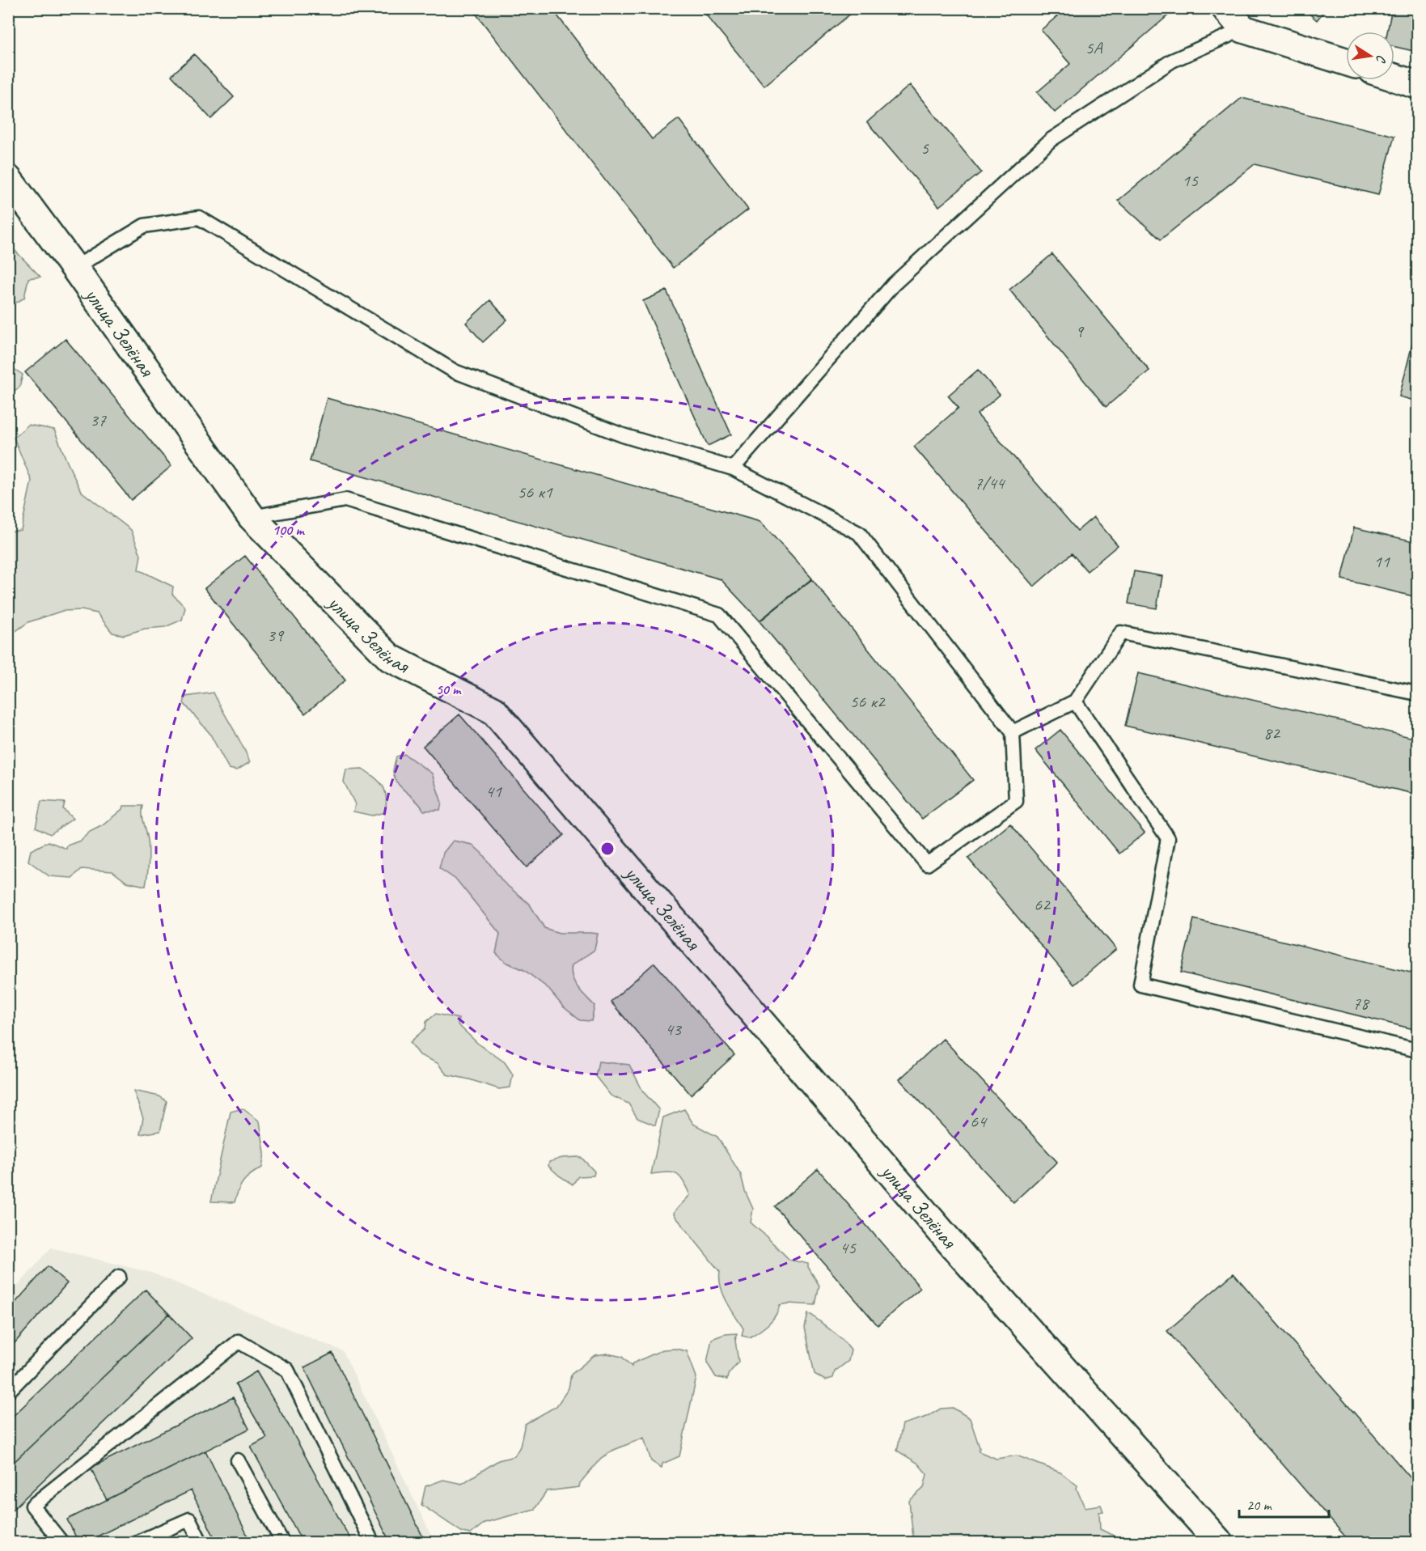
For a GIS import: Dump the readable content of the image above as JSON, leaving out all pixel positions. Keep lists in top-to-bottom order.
{
  "streets": {
    "street": ["улица Зелёная"]
  },
  "house_numbers": [
    "5А",
    "5",
    "15",
    "9",
    "37",
    "7/44",
    "56 к1",
    "11",
    "39",
    "56 к2",
    "82",
    "41",
    "62",
    "78",
    "43",
    "64",
    "45"
  ],
  "scale_bar": "20 m",
  "north": "right",
  "rings": ["100 m", "50 m"]
}
